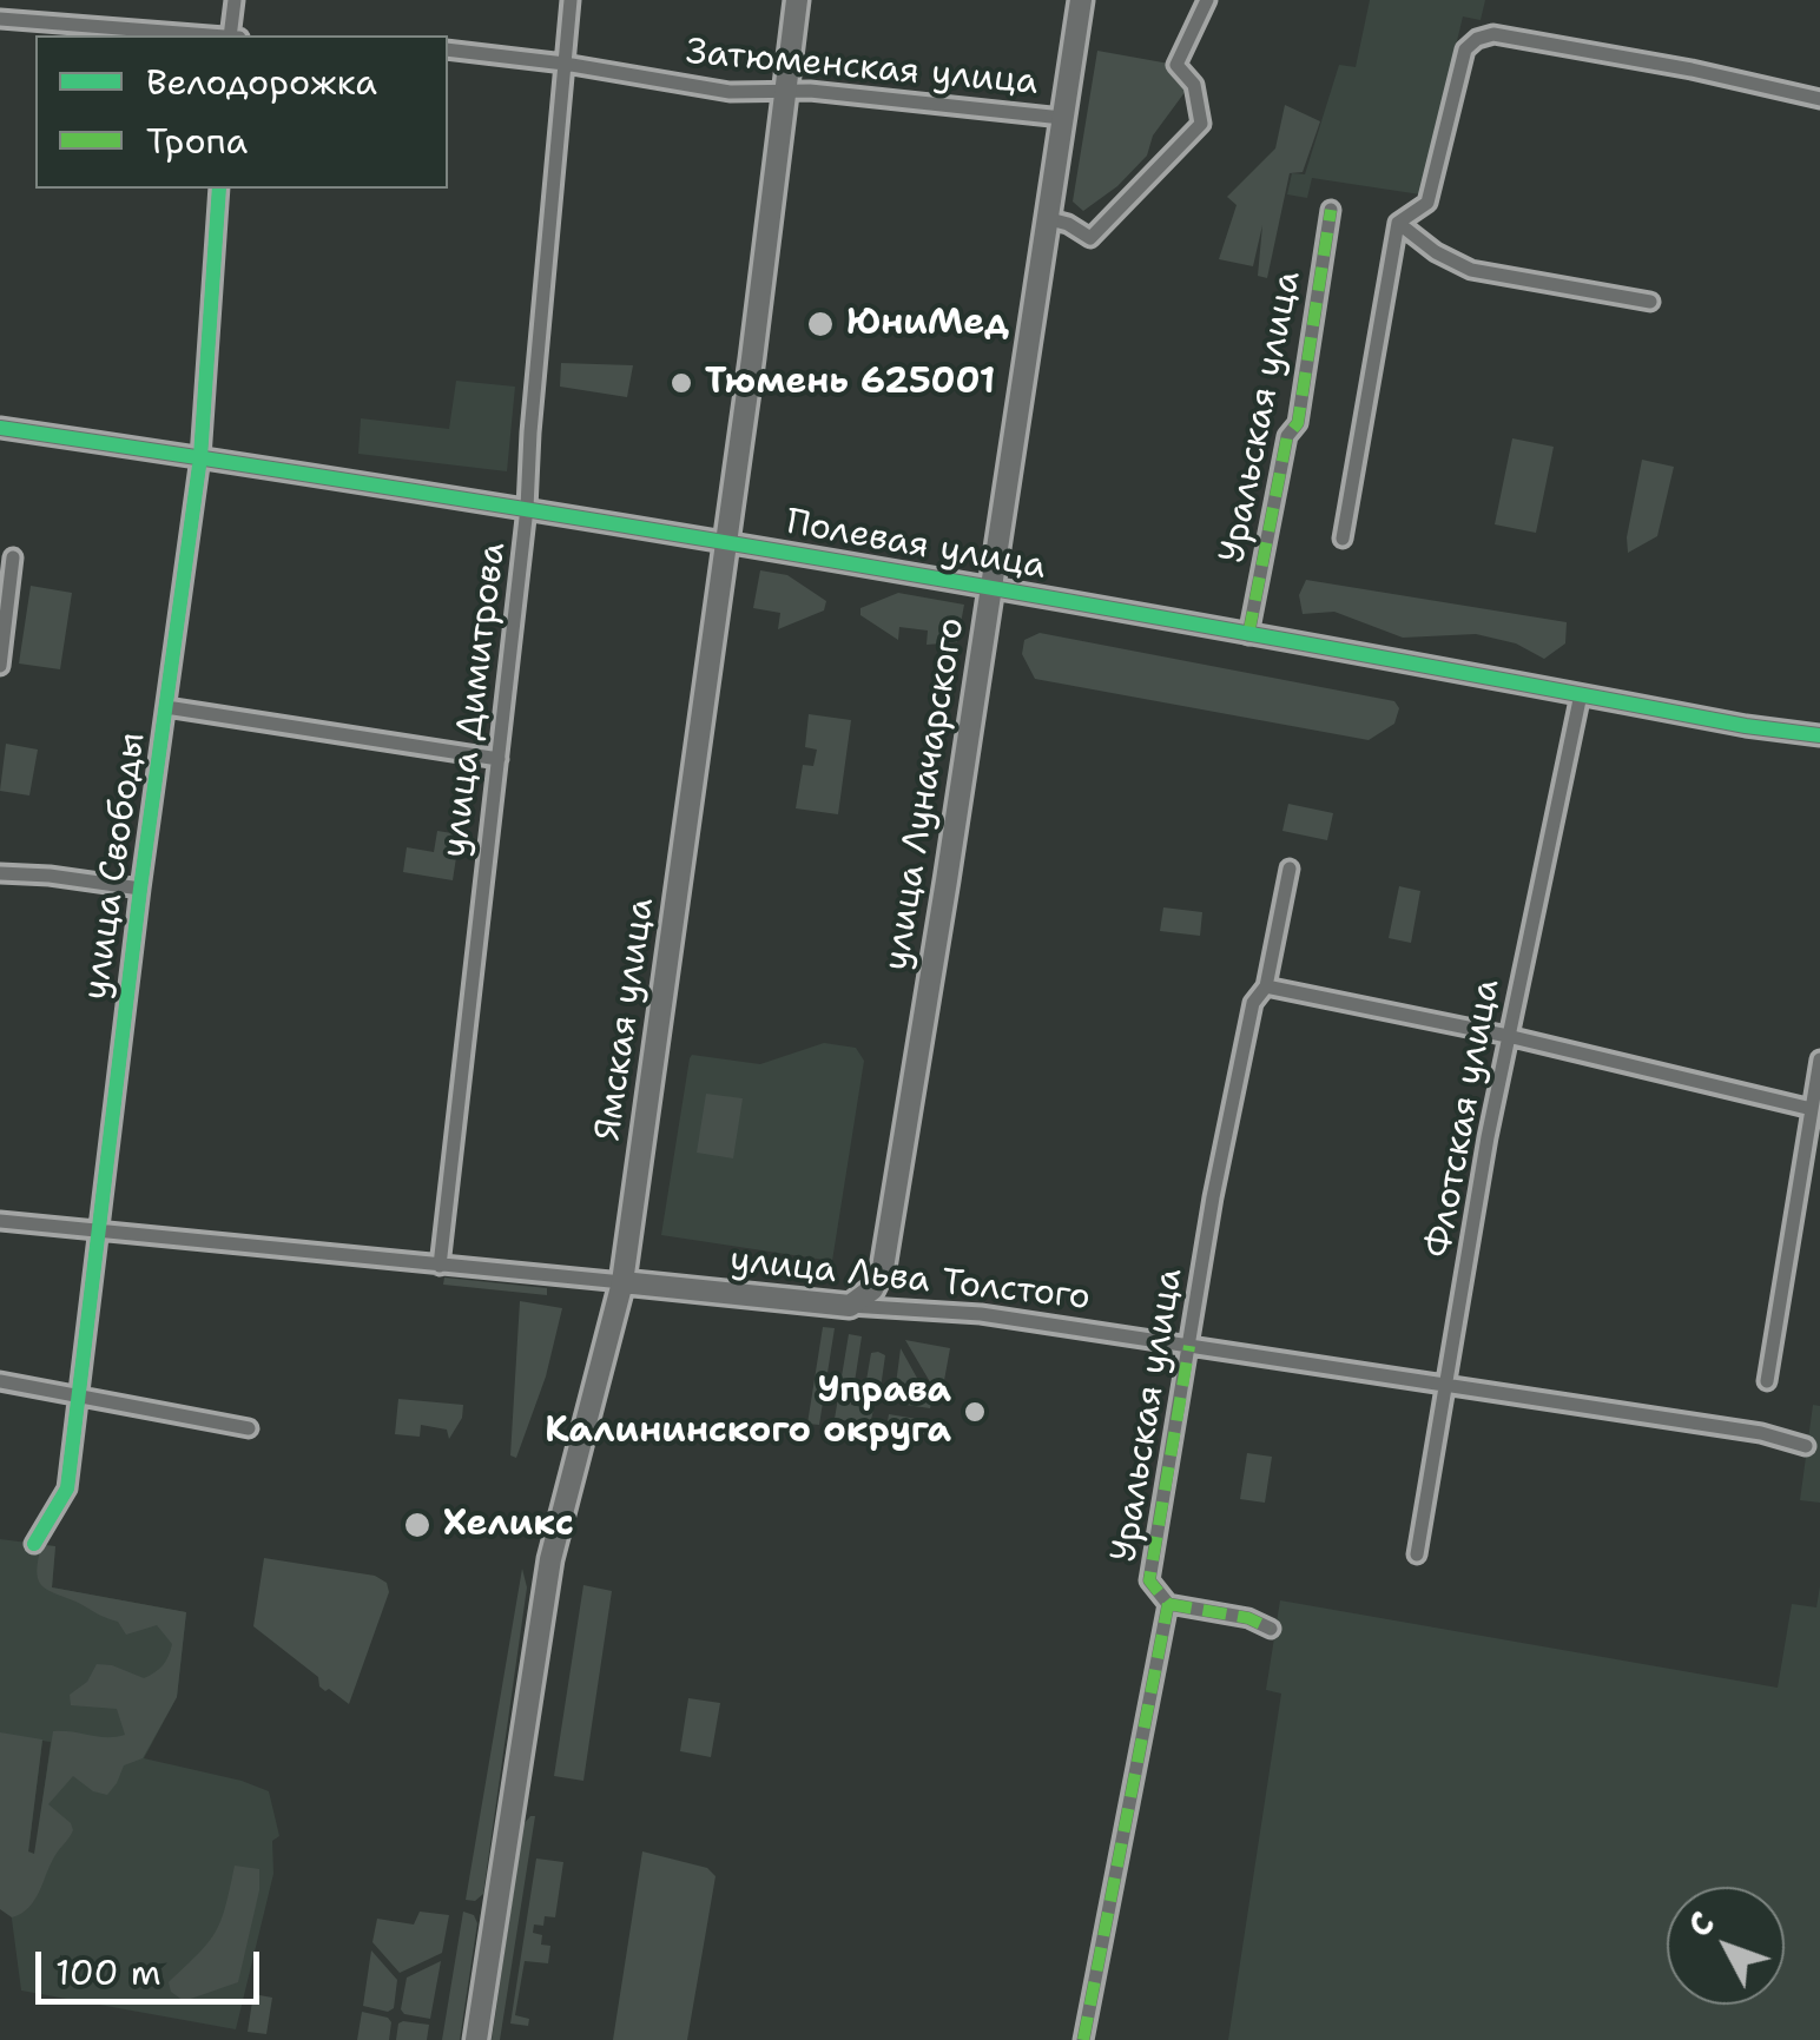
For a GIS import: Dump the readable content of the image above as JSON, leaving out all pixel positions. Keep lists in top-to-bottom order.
{
  "streets": {
    "main road": ["улица Луначарского", "Ямская улица", "улица Льва Толстого"],
    "street": [
      "Затюменская улица",
      "Уральская улица",
      "Полевая улица",
      "улица Димитрова",
      "улица Свободы",
      "Флотская улица"
    ]
  },
  "crossings": [
    ["Затюменская улица", "улица Димитрова"],
    ["Затюменская улица", "улица Луначарского"],
    ["Затюменская улица", "Ямская улица"],
    ["Уральская улица", "Полевая улица"],
    ["Уральская улица", "улица Льва Толстого"],
    ["Полевая улица", "улица Димитрова"],
    ["Полевая улица", "улица Луначарского"],
    ["Полевая улица", "улица Свободы"],
    ["Полевая улица", "Ямская улица"],
    ["Полевая улица", "Флотская улица"],
    ["улица Димитрова", "улица Льва Толстого"],
    ["улица Луначарского", "улица Льва Толстого"],
    ["улица Свободы", "улица Льва Толстого"],
    ["Ямская улица", "улица Льва Толстого"],
    ["Флотская улица", "улица Льва Толстого"]
  ],
  "places": [
    "ЮниМед",
    "Тюмень 625001",
    "Управа Калининского округа",
    "Хеликс"
  ],
  "legend": ["Велодорожка", "Тропа"],
  "scale_bar": "100 m",
  "north": "top left"
}
